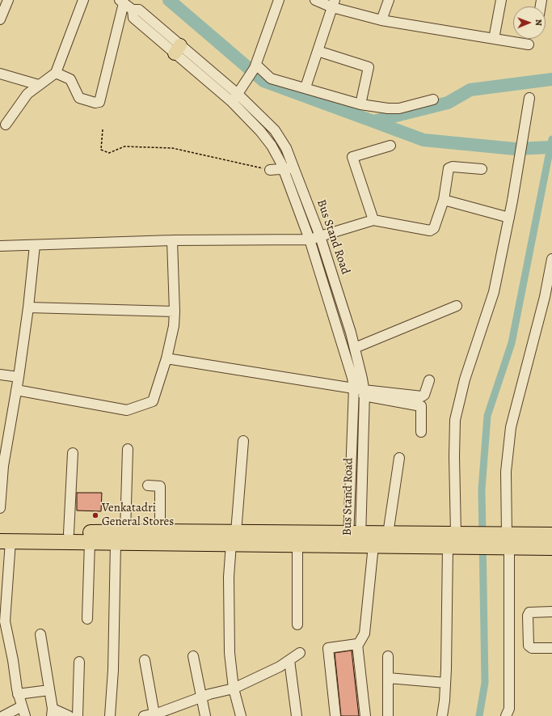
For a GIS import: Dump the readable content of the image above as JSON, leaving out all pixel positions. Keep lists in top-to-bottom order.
{
  "streets": {
    "street": ["Bus Stand Road"]
  },
  "places": ["Venkatadri General Stores"],
  "north": "right"
}
